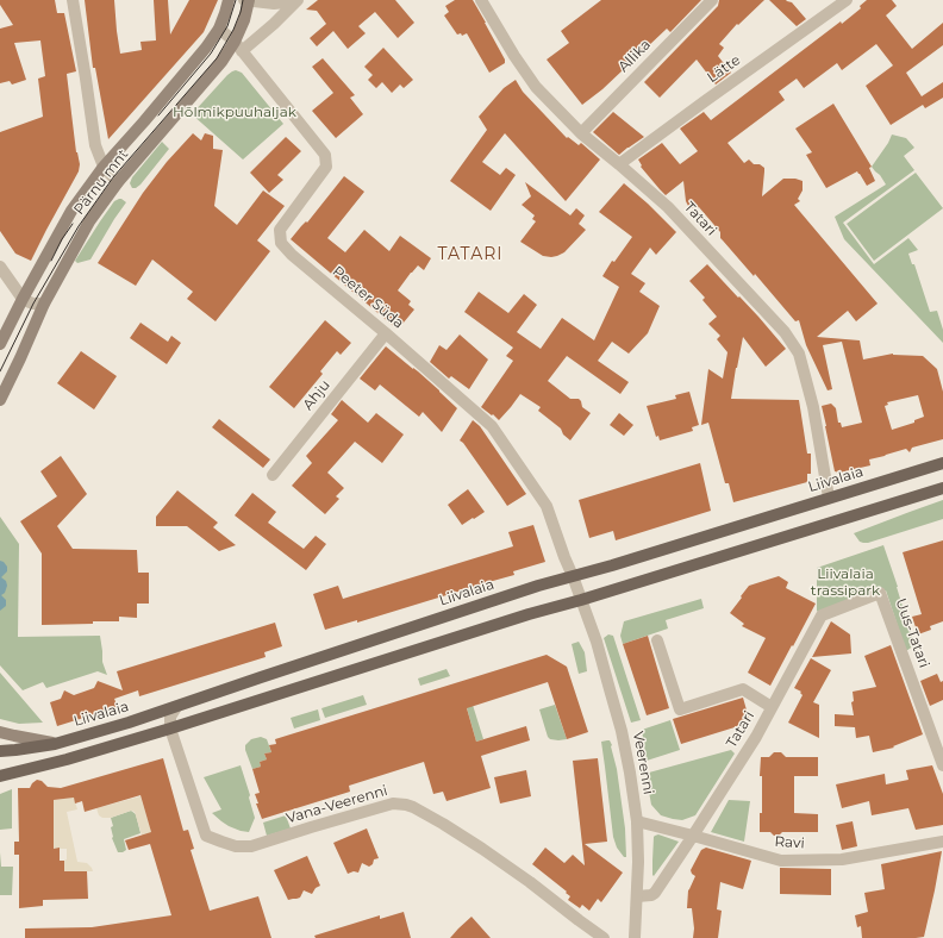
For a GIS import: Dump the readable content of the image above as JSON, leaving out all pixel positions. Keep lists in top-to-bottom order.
{
  "streets": {
    "main road": ["Pärnu mnt", "Liivalaia"],
    "street": [
      "Allika",
      "Lätte",
      "Tatari",
      "Peeter Süda",
      "Ahju",
      "Uus-Tatari",
      "Veerenni",
      "Vana-Veerenni",
      "Ravi"
    ]
  },
  "crossings": [
    ["Allika", "Tatari"],
    ["Lätte", "Tatari"],
    ["Pärnu mnt", "Peeter Süda"],
    ["Tatari", "Liivalaia"],
    ["Tatari", "Uus-Tatari"],
    ["Tatari", "Veerenni"],
    ["Tatari", "Ravi"],
    ["Peeter Süda", "Ahju"],
    ["Peeter Süda", "Liivalaia"],
    ["Peeter Süda", "Veerenni"],
    ["Veerenni", "Ravi"]
  ],
  "districts": ["TATARI"],
  "parks": ["Hõlmikpuuhaljak", "Liivalaia trassipark"]
}
